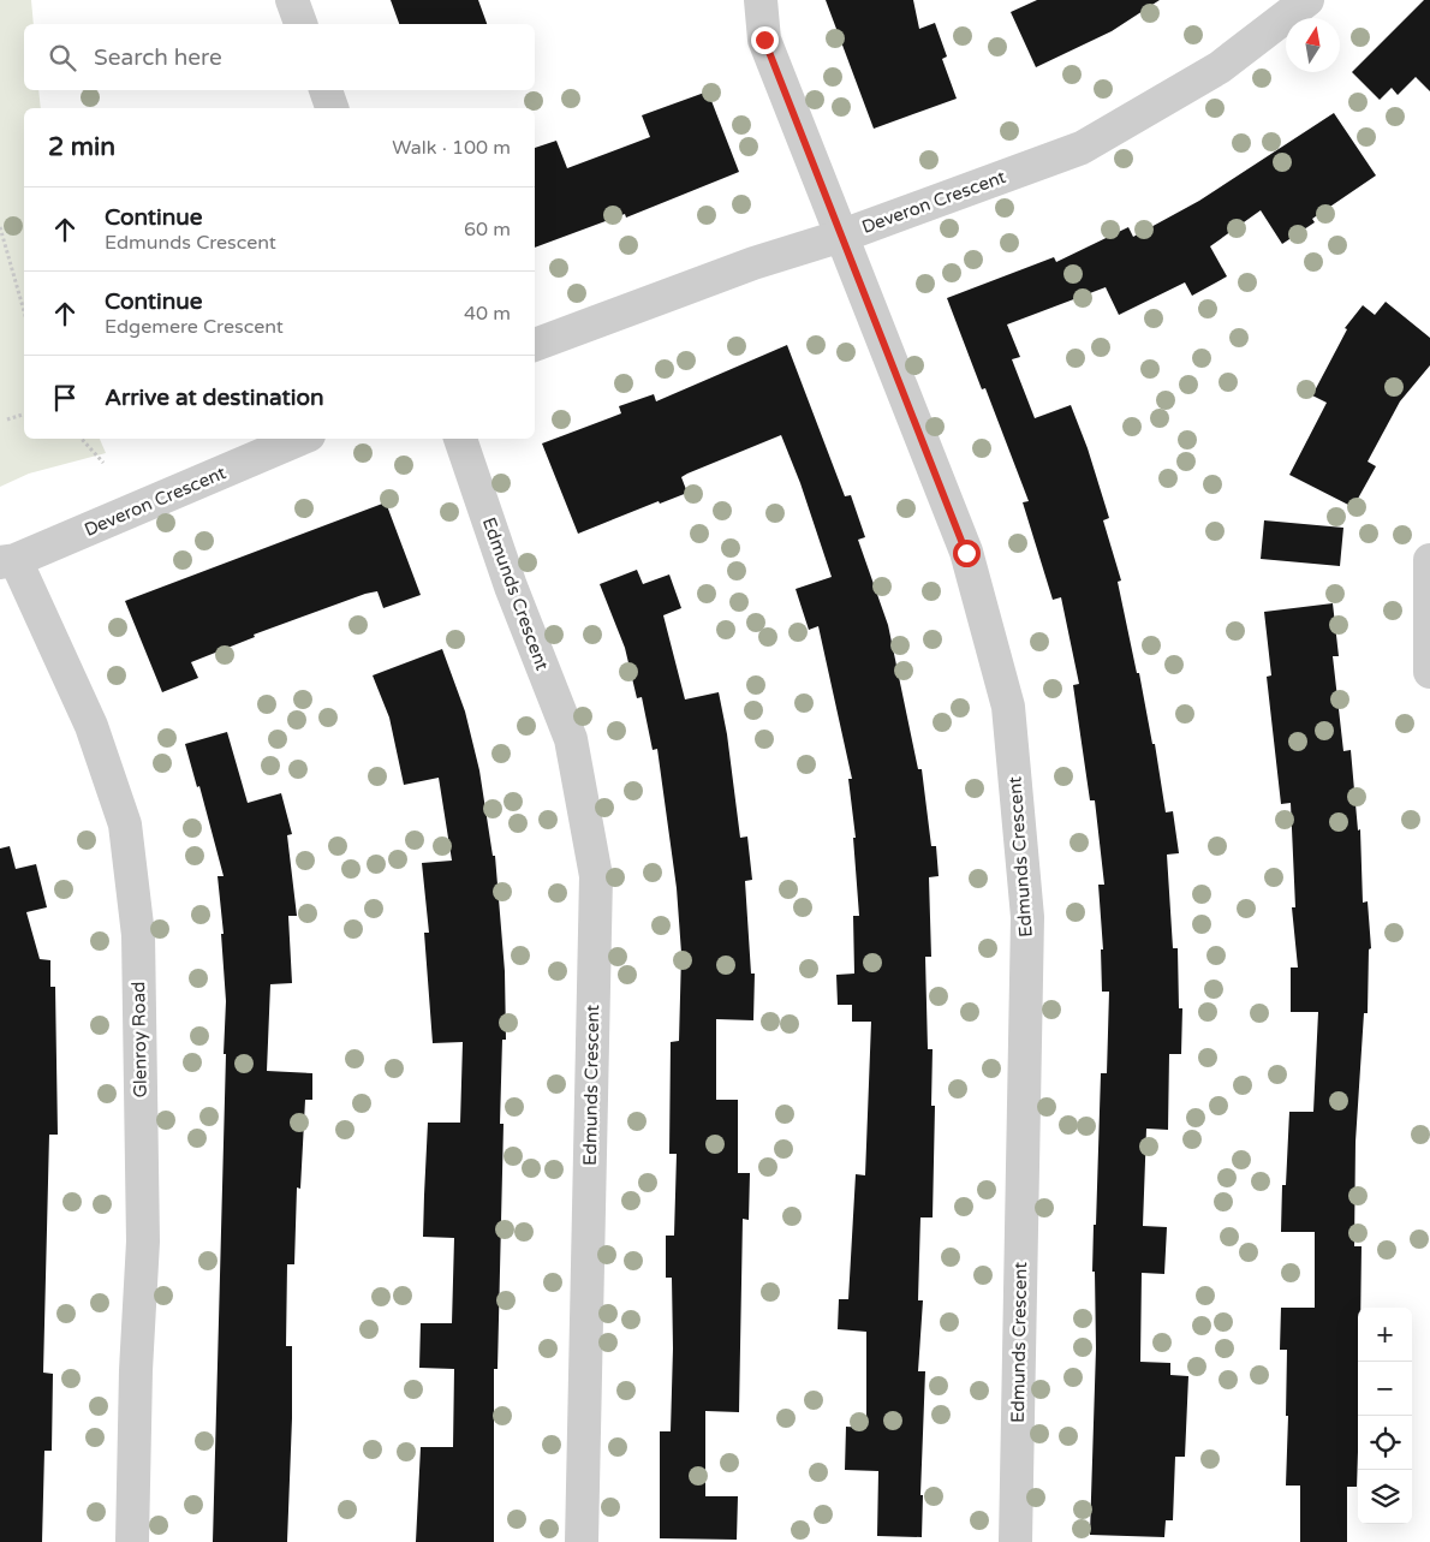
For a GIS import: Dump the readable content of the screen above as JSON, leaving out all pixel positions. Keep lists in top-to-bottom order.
{
  "streets": {
    "street": ["Deveron Crescent", "Edmunds Crescent", "Glenroy Road"]
  },
  "crossings": [
    ["Deveron Crescent", "Edmunds Crescent"],
    ["Deveron Crescent", "Glenroy Road"]
  ],
  "north": "top",
  "page": {
    "search": "Search here",
    "heading": ["2 min", "Walk · 100 m"],
    "list": [
      ["Continue", "Edmunds Crescent", "60 m"],
      ["Continue", "Edgemere Crescent", "40 m"],
      "Arrive at destination"
    ],
    "map_buttons": ["+", "−"]
  }
}
